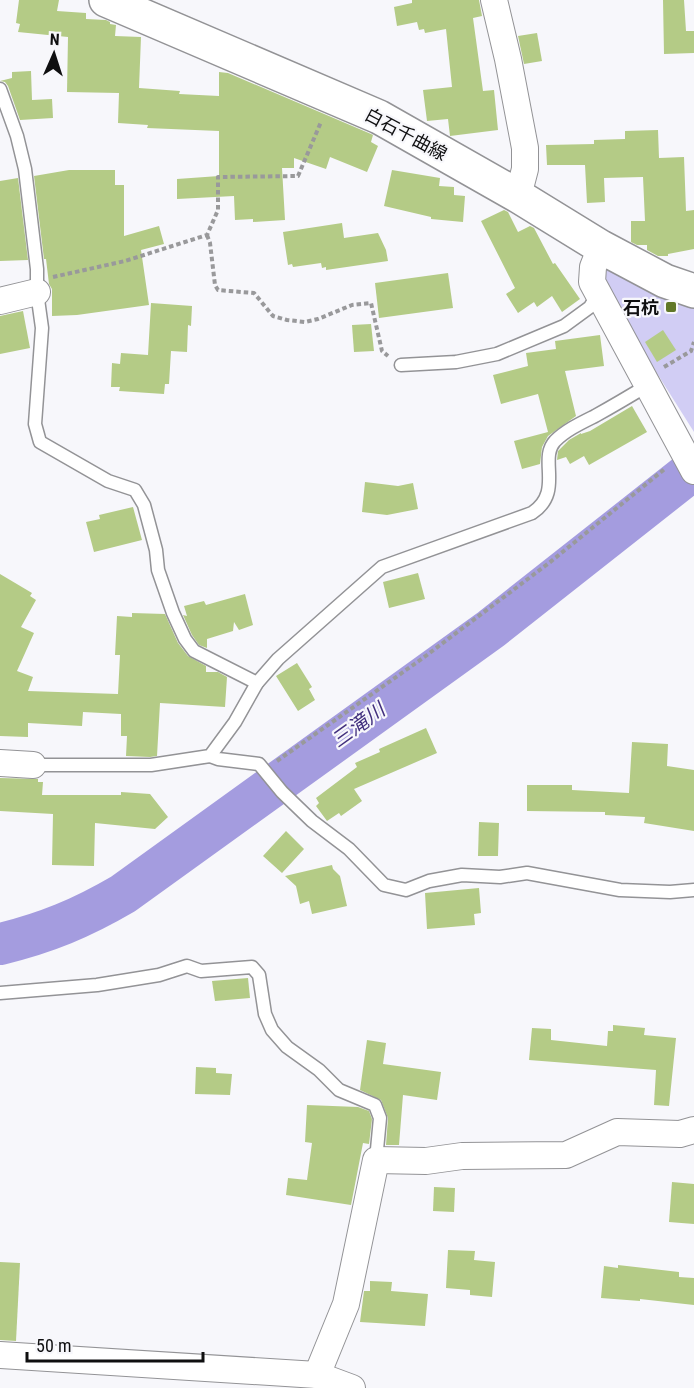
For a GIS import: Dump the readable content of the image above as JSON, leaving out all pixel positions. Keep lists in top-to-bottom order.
{
  "streets": {
    "main road": ["白石千曲線"]
  },
  "water": ["三滝川"],
  "places": {
    "transit": ["石杭"]
  },
  "scale_bar": "50 m",
  "north": "top"
}
